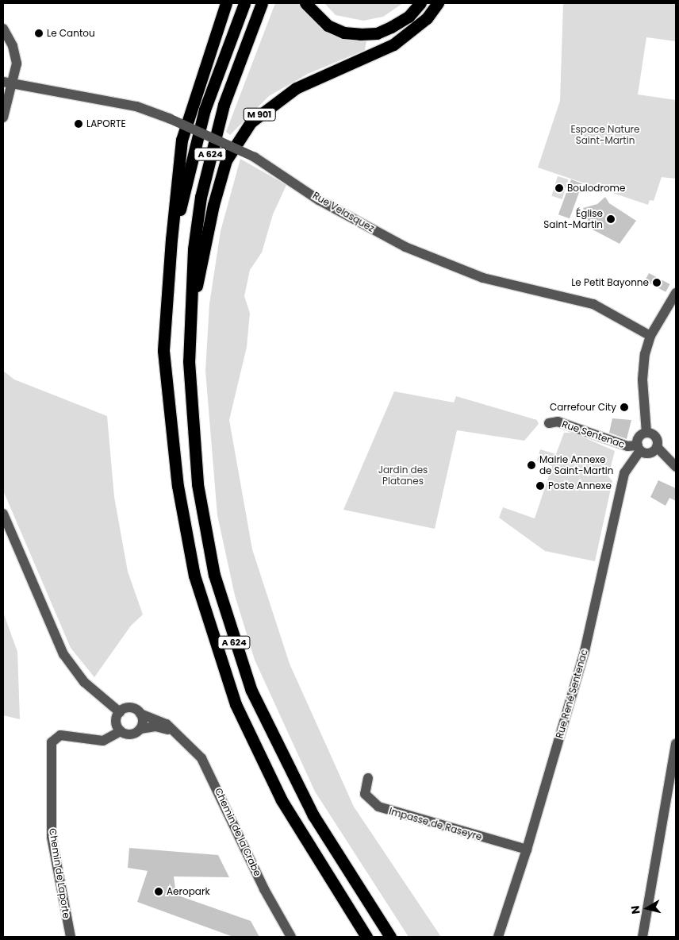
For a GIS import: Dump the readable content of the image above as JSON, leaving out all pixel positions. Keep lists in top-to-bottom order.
{
  "streets": {
    "highway": ["M 901", "A 624"],
    "street": [
      "Rue Velasquez",
      "Rue Sentenac",
      "Rue René Sentenac",
      "Impasse de Raseyre",
      "Chemin de la Crabe",
      "Chemin de Laporte"
    ]
  },
  "crossings": [
    ["M 901", "A 624"],
    ["Rue Sentenac", "Rue René Sentenac"],
    ["Rue René Sentenac", "Impasse de Raseyre"],
    ["Chemin de la Crabe", "Chemin de Laporte"]
  ],
  "parks": ["Espace Nature Saint-Martin", "Jardin des Platanes"],
  "places": [
    "Le Cantou",
    "LAPORTE",
    "Boulodrome",
    "Église Saint-Martin",
    "Le Petit Bayonne",
    "Carrefour City",
    "Mairie Annexe de Saint-Martin",
    "Poste Annexe",
    "Aeropark"
  ],
  "north": "left"
}
